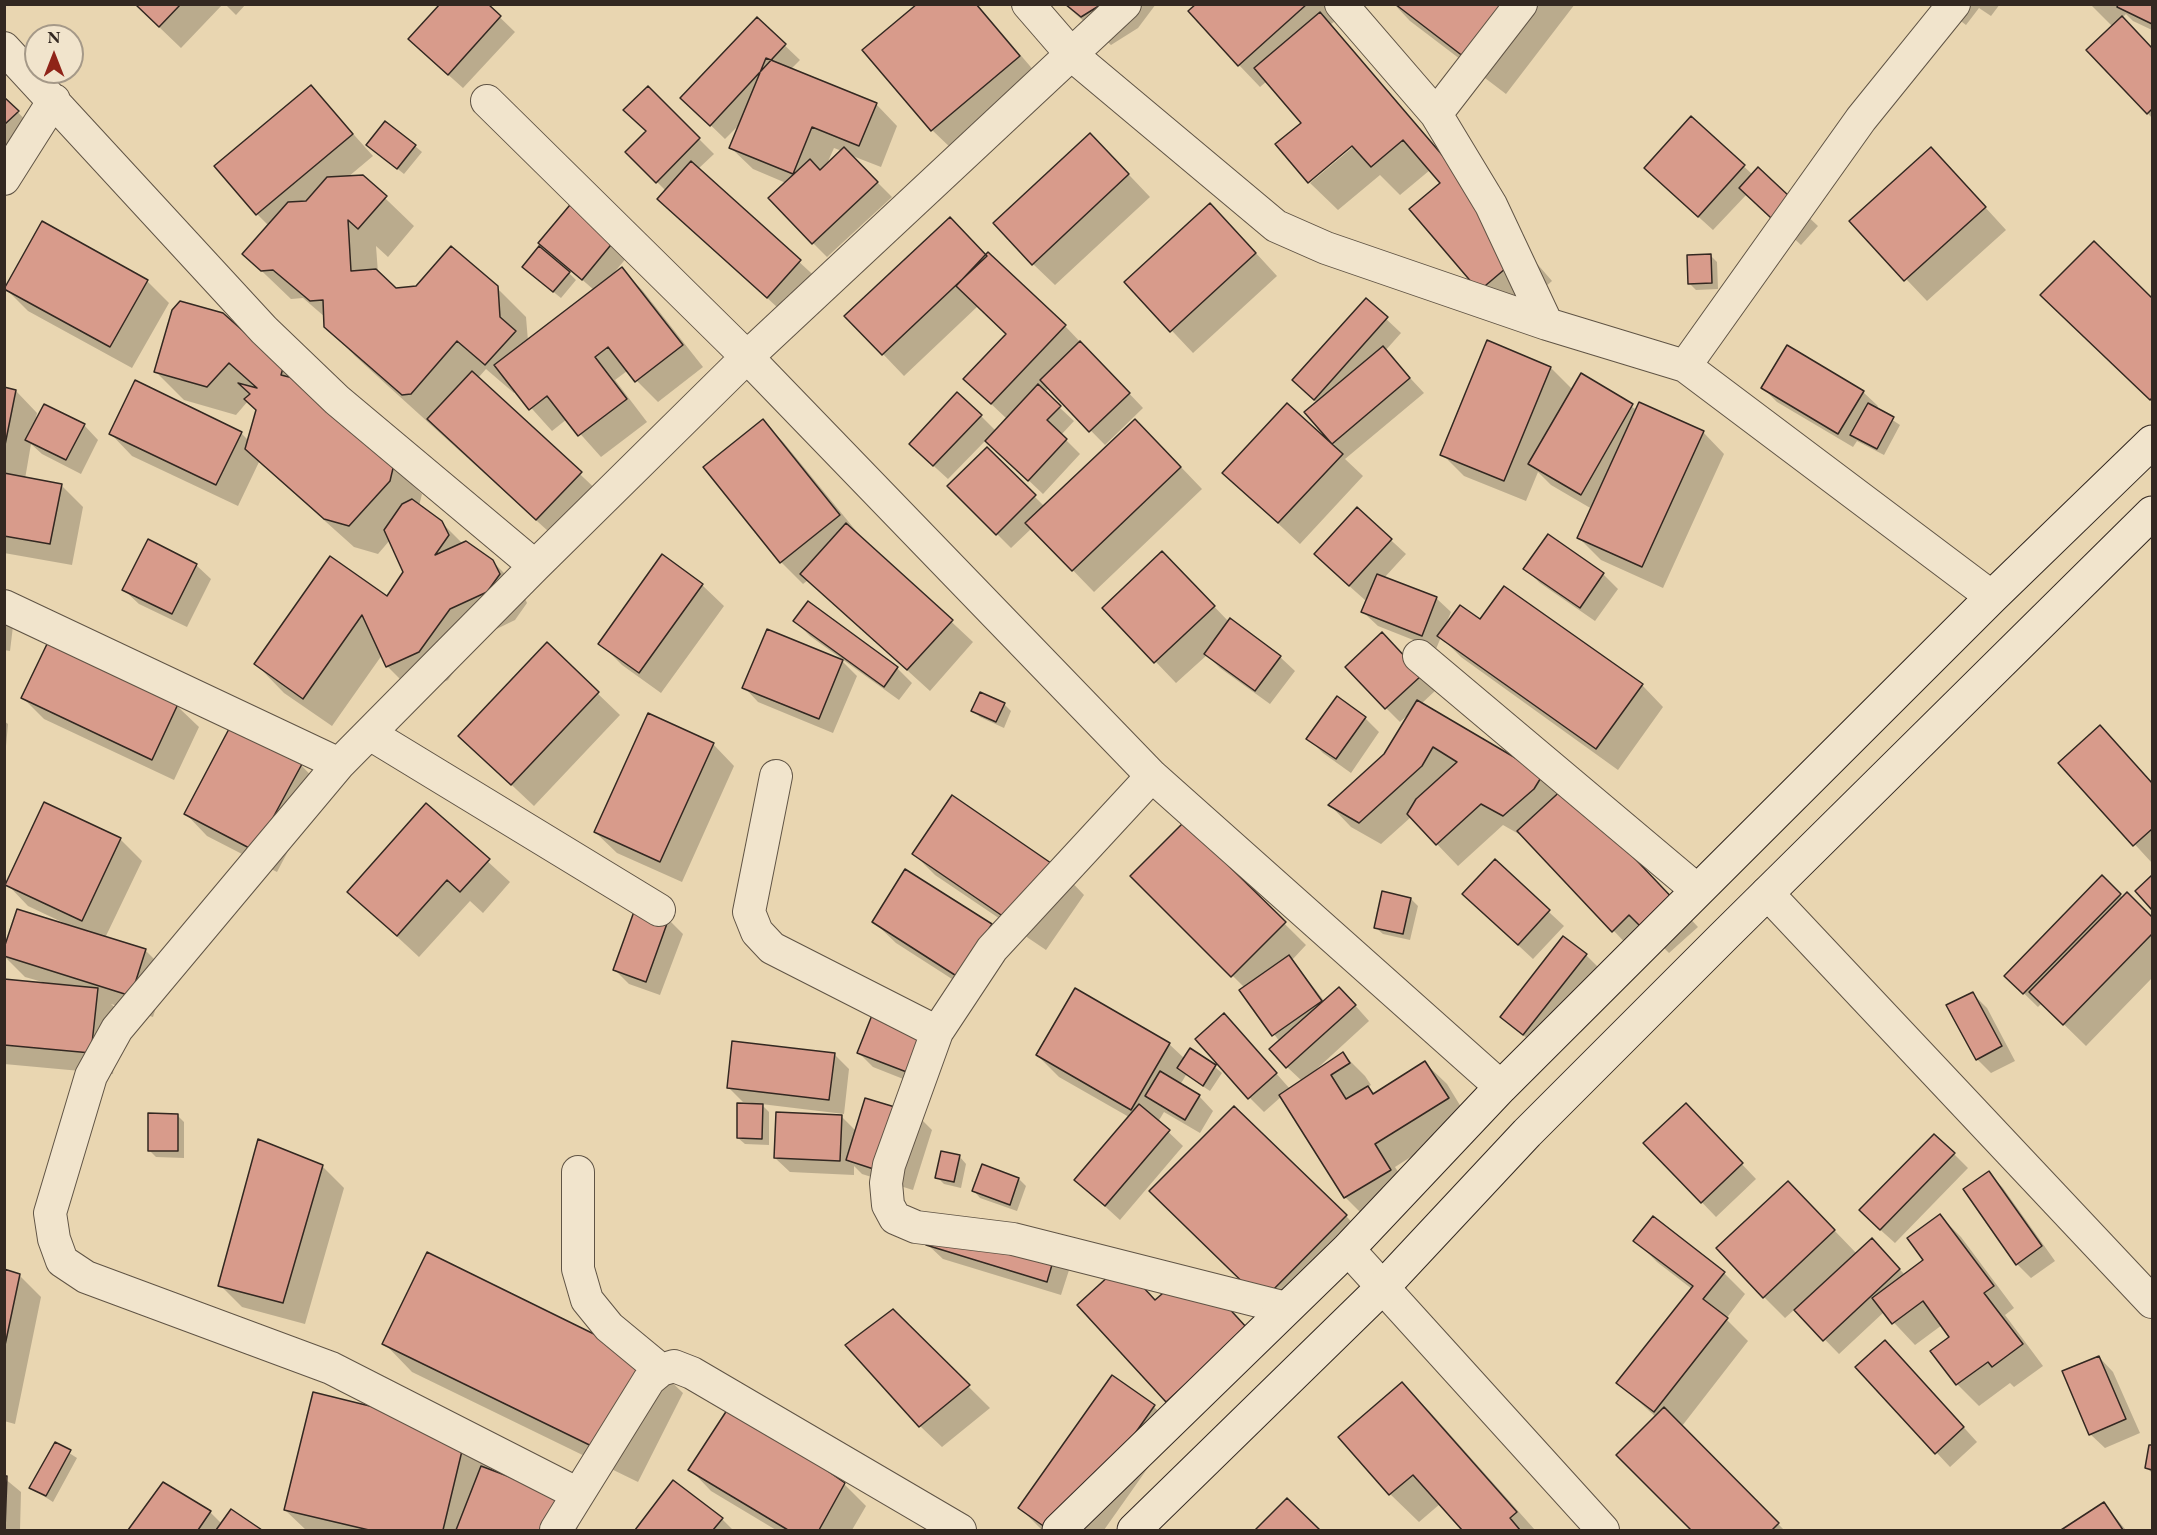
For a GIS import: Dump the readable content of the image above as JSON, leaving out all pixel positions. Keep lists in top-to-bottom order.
{
  "north": "top"
}
